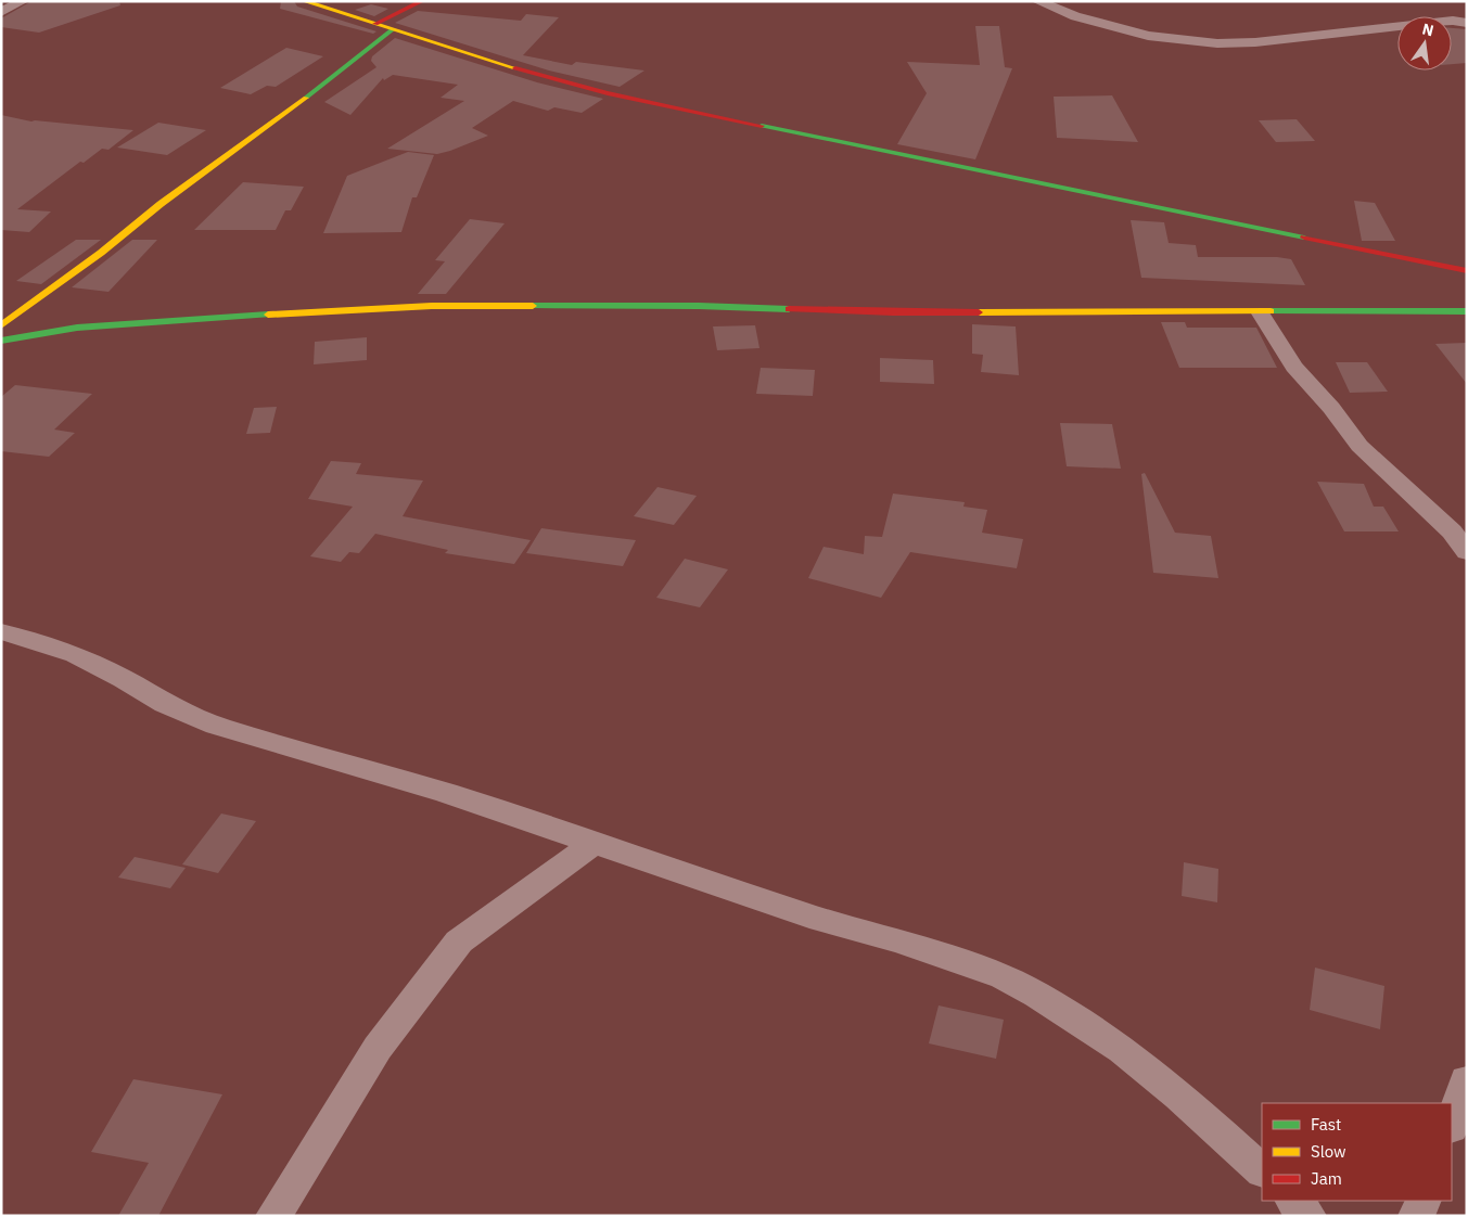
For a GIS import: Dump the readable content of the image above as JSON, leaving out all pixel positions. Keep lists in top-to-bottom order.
{
  "legend": ["Fast", "Slow", "Jam"],
  "north": "top"
}
